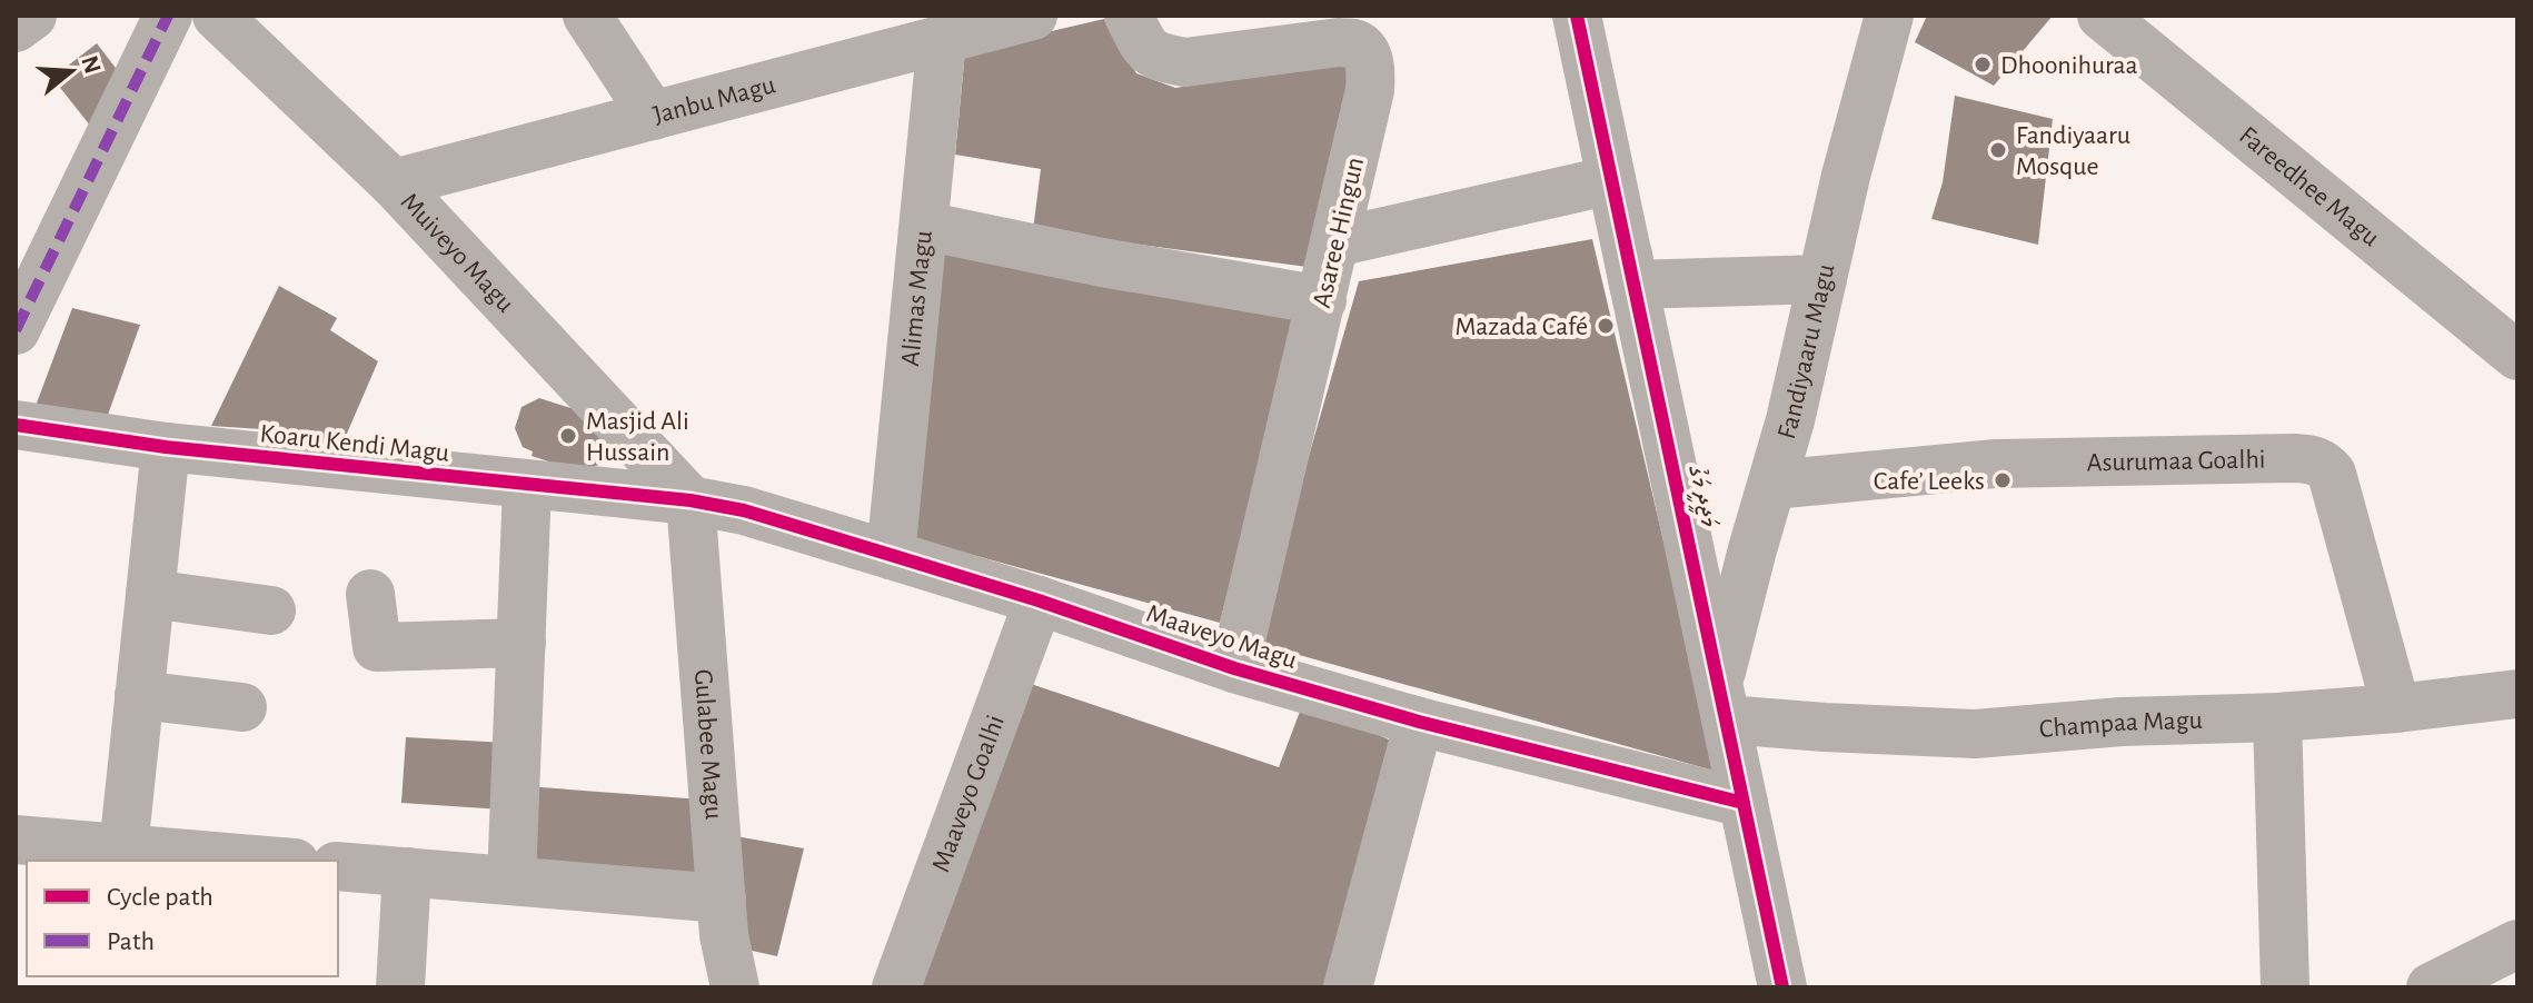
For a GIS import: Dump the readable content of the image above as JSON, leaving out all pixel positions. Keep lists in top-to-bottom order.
{
  "streets": {
    "street": [
      "Janbu Magu",
      "Fareedhee Magu",
      "Asaree Hingun",
      "Muiveyo Magu",
      "Alimas Magu",
      "Fandiyaaru Magu",
      "Koaru Kendi Magu",
      "Asurumaa Goalhi",
      "މަޖީދީ މަގު",
      "Maaveyo Magu",
      "Champaa Magu",
      "Gulabee Magu",
      "Maaveyo Goalhi"
    ]
  },
  "crossings": [
    ["Janbu Magu", "Muiveyo Magu"],
    ["Janbu Magu", "Alimas Magu"],
    ["Asaree Hingun", "Maaveyo Magu"],
    ["Muiveyo Magu", "Koaru Kendi Magu"],
    ["Muiveyo Magu", "Maaveyo Magu"],
    ["Muiveyo Magu", "Gulabee Magu"],
    ["Alimas Magu", "Maaveyo Magu"],
    ["Fandiyaaru Magu", "Asurumaa Goalhi"],
    ["Fandiyaaru Magu", "މަޖީދީ މަގު"],
    ["Fandiyaaru Magu", "Champaa Magu"],
    ["Koaru Kendi Magu", "Maaveyo Magu"],
    ["Koaru Kendi Magu", "Gulabee Magu"],
    ["Asurumaa Goalhi", "Champaa Magu"],
    ["މަޖީދީ މަގު", "Maaveyo Magu"],
    ["މަޖީދީ މަގު", "Champaa Magu"],
    ["Maaveyo Magu", "Gulabee Magu"],
    ["Maaveyo Magu", "Maaveyo Goalhi"]
  ],
  "places": [
    "Dhoonihuraa",
    "Fandiyaaru Mosque",
    "Mazada Café",
    "Masjid Ali Hussain",
    "Cafe’ Leeks"
  ],
  "legend": ["Cycle path", "Path"],
  "north": "right"
}
